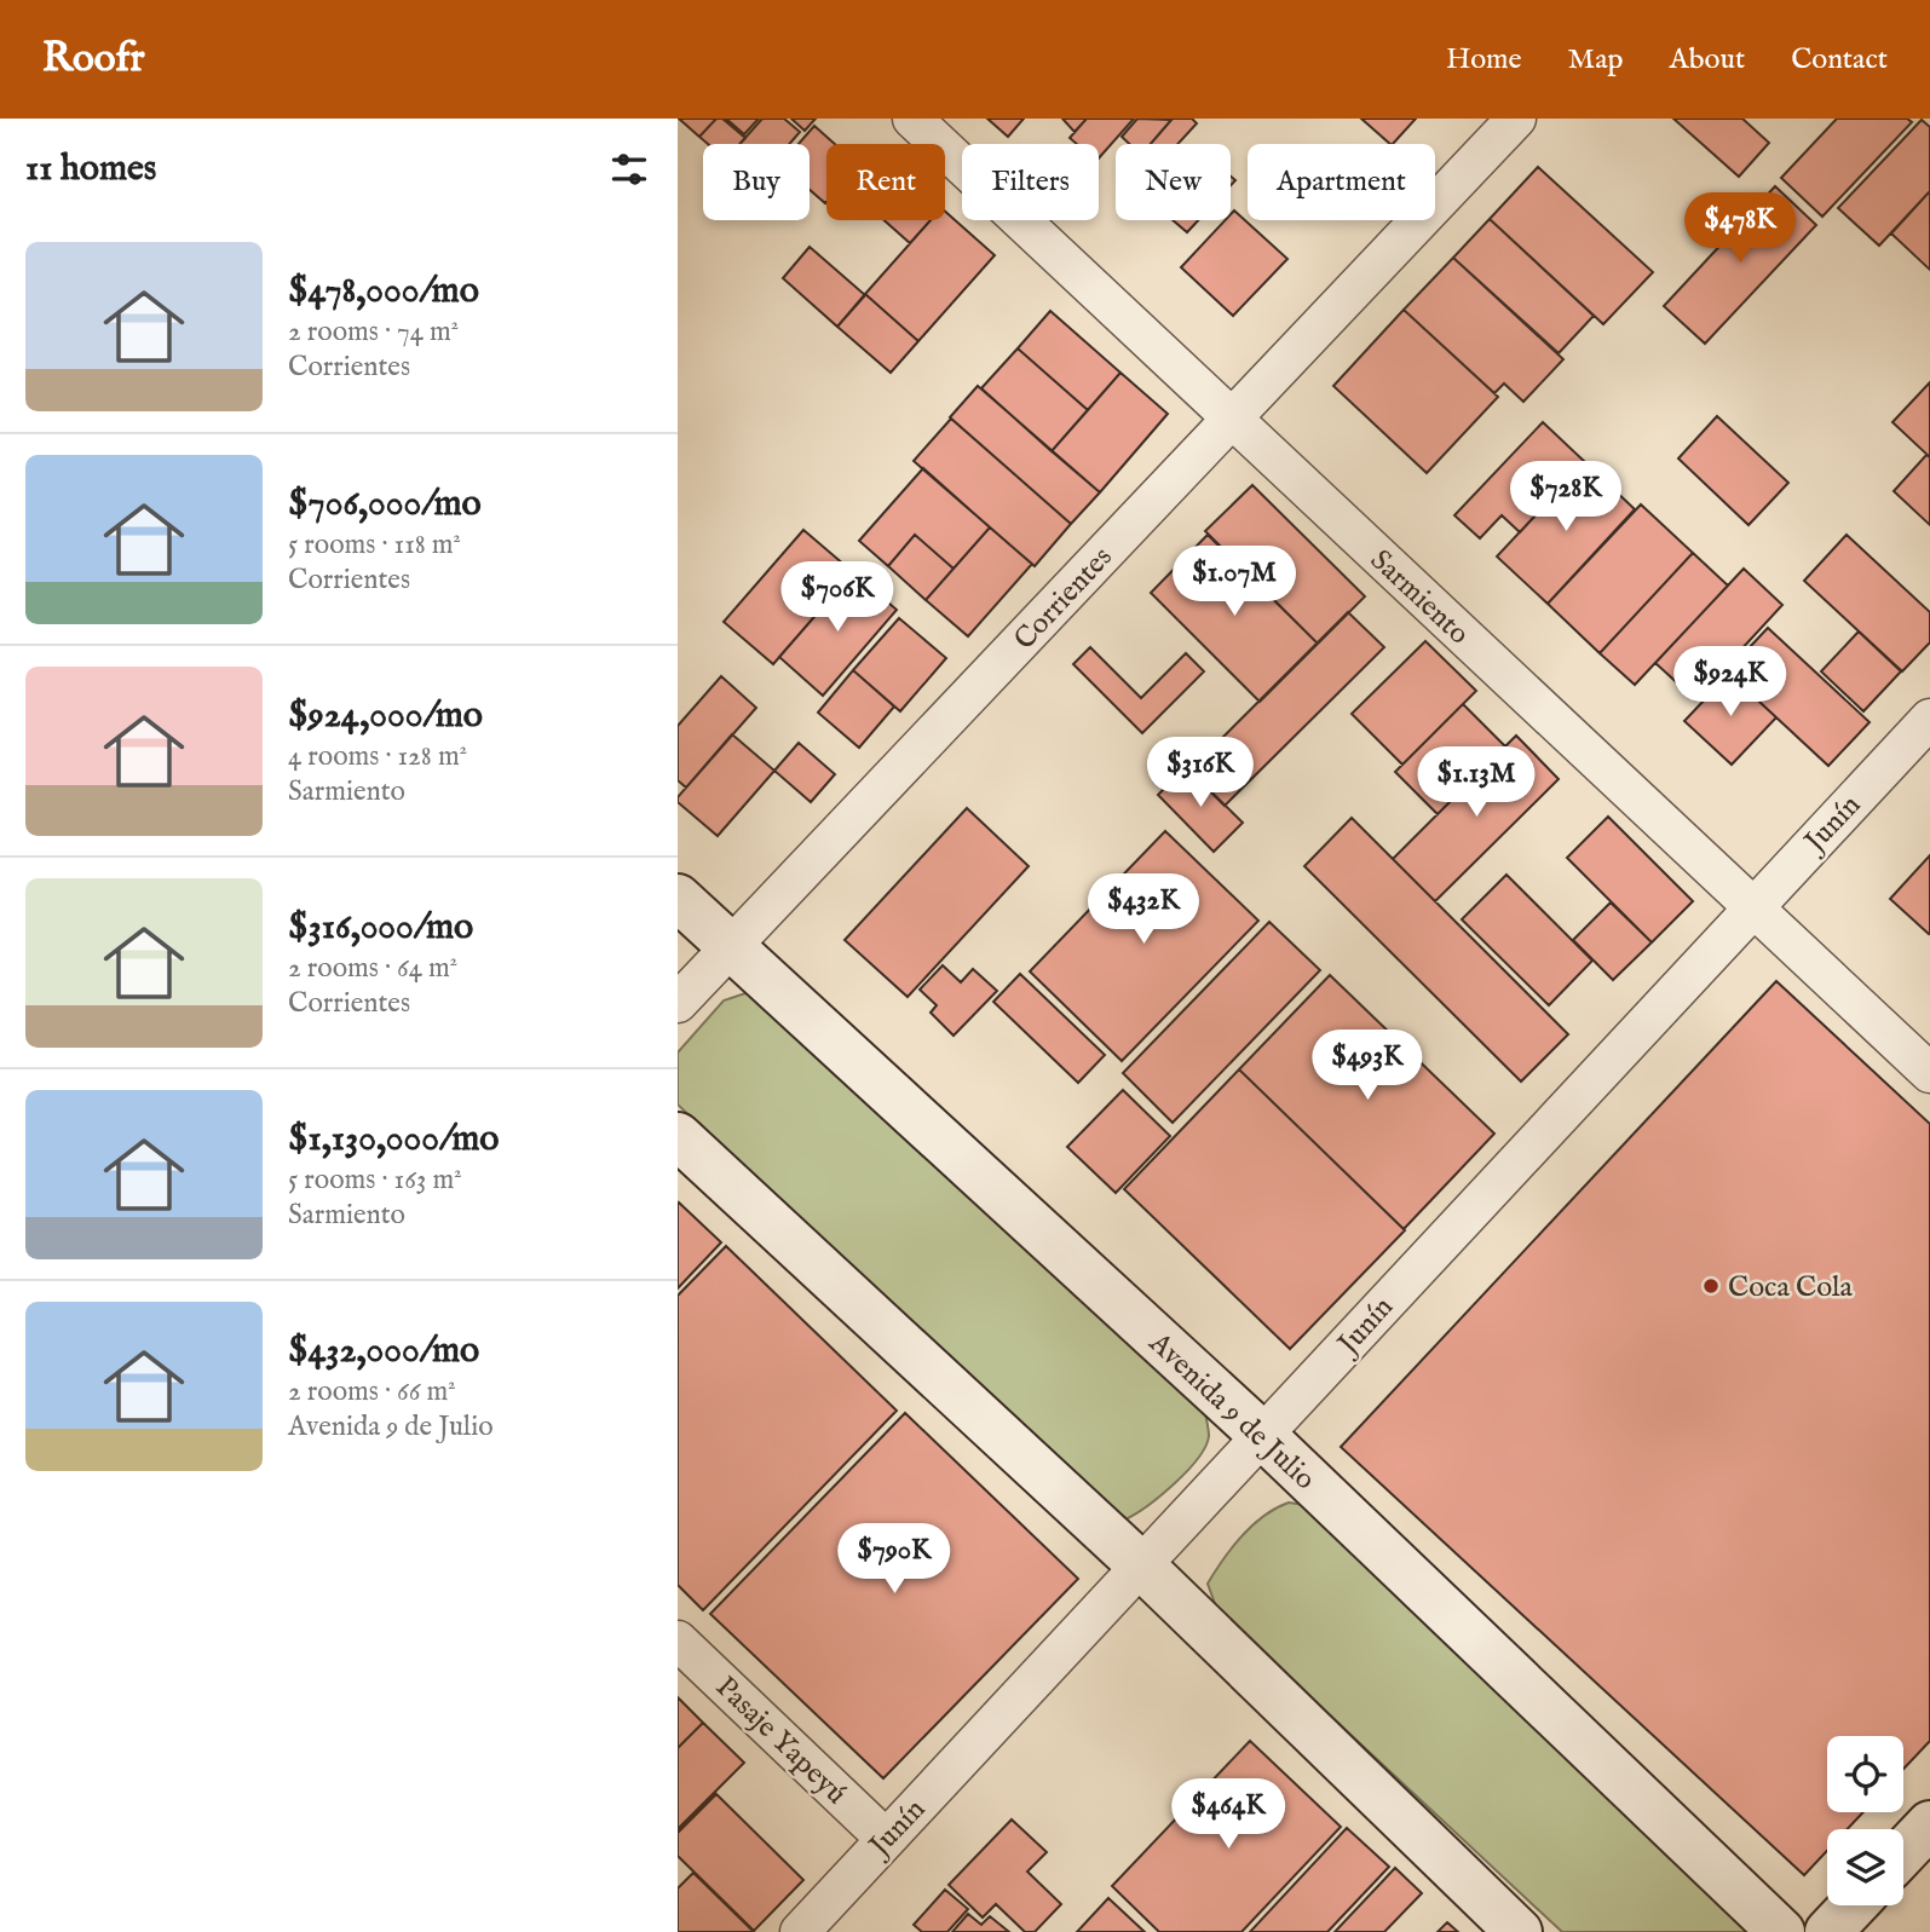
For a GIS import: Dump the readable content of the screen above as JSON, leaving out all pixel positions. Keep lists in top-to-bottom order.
{
  "streets": {
    "main road": ["Avenida 9 de Julio"],
    "street": [
      "Sarmiento",
      "Corrientes",
      "Junín",
      "Pasaje Yapeyú"
    ]
  },
  "crossings": [
    ["Sarmiento", "Corrientes"],
    ["Sarmiento", "Junín"],
    ["Corrientes", "Avenida 9 de Julio"],
    ["Junín", "Avenida 9 de Julio"],
    ["Junín", "Pasaje Yapeyú"]
  ],
  "places": ["Coca Cola"],
  "page": {
    "header": "Roofr",
    "nav": [
      "Home",
      "Map",
      "About",
      "Contact"
    ],
    "heading": "11 homes",
    "chip": [
      "Buy",
      "Rent",
      "Filters",
      "New",
      "Apartment"
    ],
    "price": [
      "$478K",
      "$728K",
      "$1.07M",
      "$706K",
      "$924K",
      "$316K",
      "$1.13M",
      "$432K",
      "$493K",
      "$790K",
      "$464K"
    ],
    "list": [
      {
        "name": "$478,000/mo",
        "note": "2 rooms · 74 m² · Corrientes"
      },
      {
        "name": "$706,000/mo",
        "note": "5 rooms · 118 m² · Corrientes"
      },
      {
        "name": "$924,000/mo",
        "note": "4 rooms · 128 m² · Sarmiento"
      },
      {
        "name": "$316,000/mo",
        "note": "2 rooms · 64 m² · Corrientes"
      },
      {
        "name": "$1,130,000/mo",
        "note": "5 rooms · 163 m² · Sarmiento"
      },
      {
        "name": "$432,000/mo",
        "note": "2 rooms · 66 m² · Avenida 9 de Julio"
      }
    ]
  }
}
